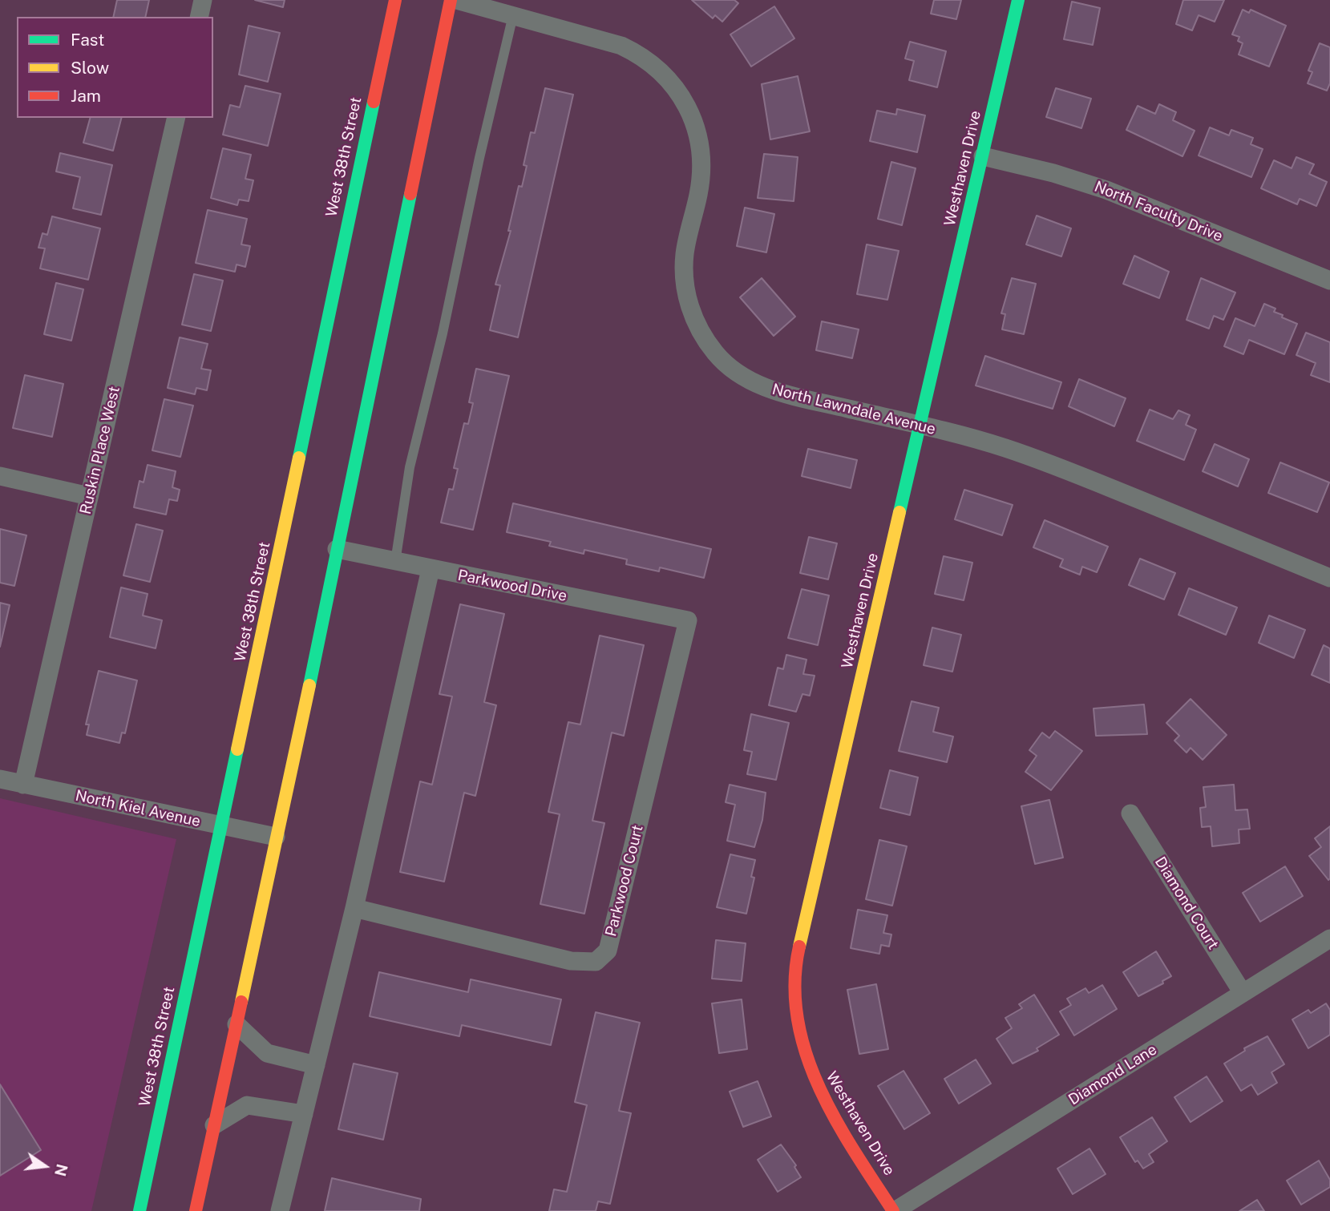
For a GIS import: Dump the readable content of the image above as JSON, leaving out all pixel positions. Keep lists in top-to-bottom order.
{
  "streets": {
    "main road": ["West 38th Street", "Westhaven Drive"],
    "street": [
      "North Faculty Drive",
      "North Lawndale Avenue",
      "Ruskin Place West",
      "Parkwood Drive",
      "North Kiel Avenue",
      "Parkwood Court",
      "Diamond Court",
      "Diamond Lane"
    ]
  },
  "crossings": [
    ["West 38th Street", "North Kiel Avenue"],
    ["Westhaven Drive", "North Faculty Drive"],
    ["Westhaven Drive", "North Lawndale Avenue"],
    ["Westhaven Drive", "Diamond Lane"],
    ["Ruskin Place West", "North Kiel Avenue"],
    ["Parkwood Drive", "Parkwood Court"],
    ["Diamond Court", "Diamond Lane"]
  ],
  "legend": ["Fast", "Slow", "Jam"],
  "north": "right"
}
